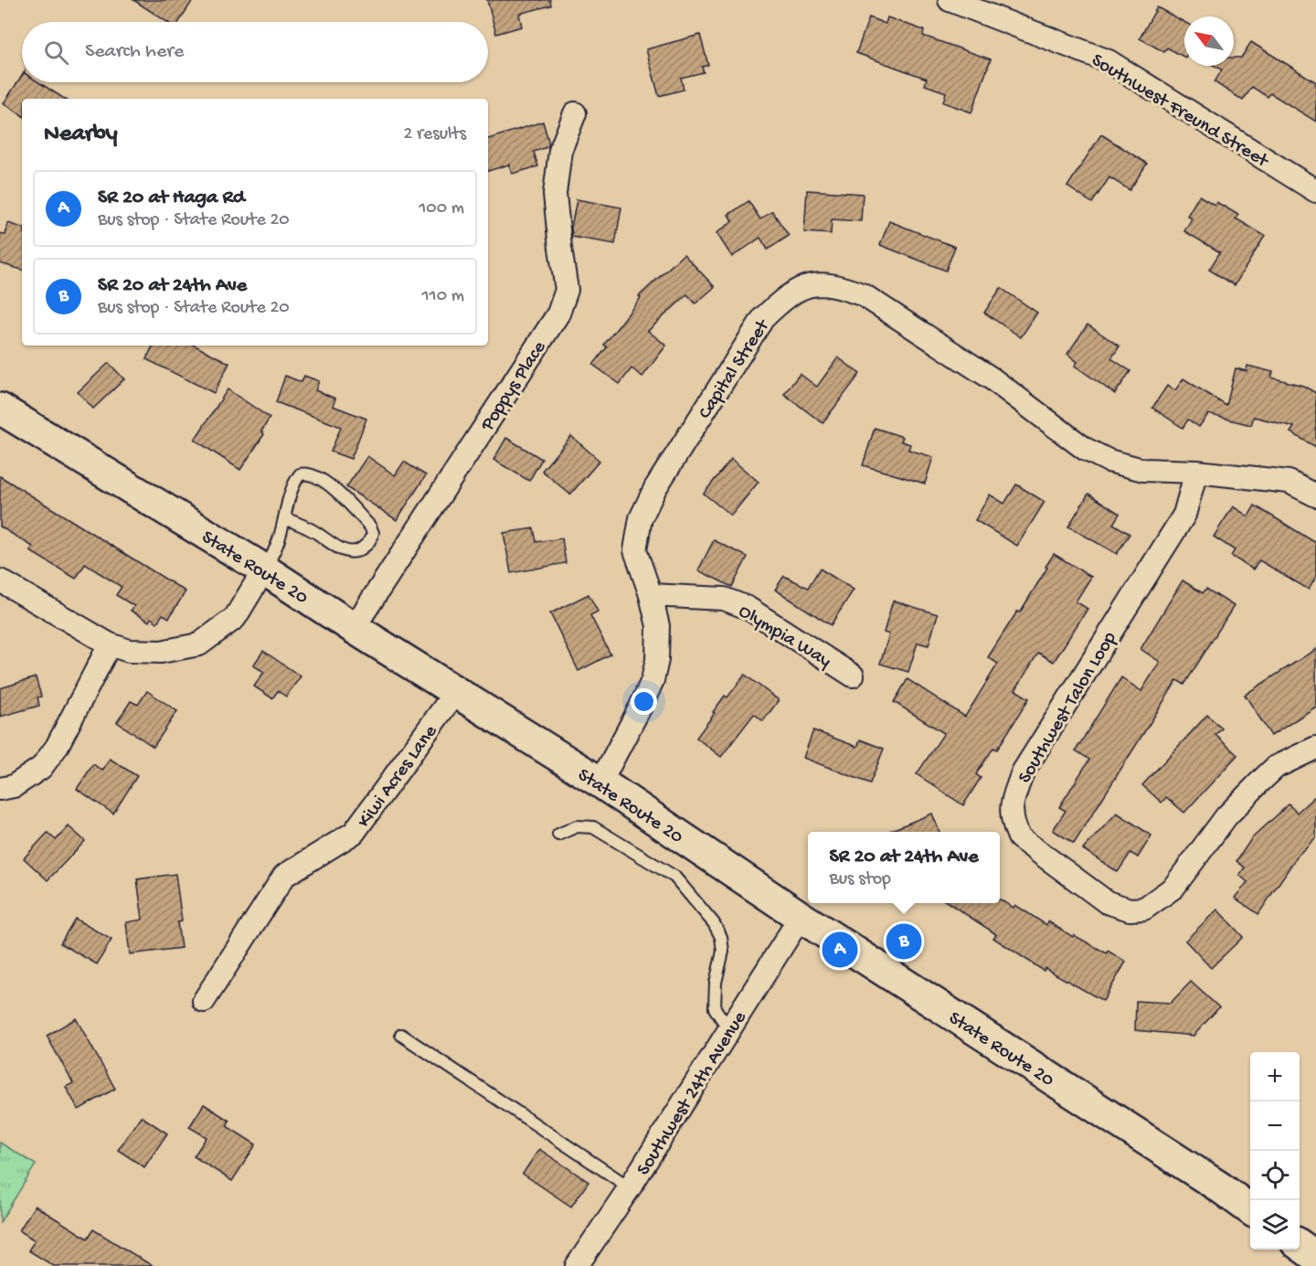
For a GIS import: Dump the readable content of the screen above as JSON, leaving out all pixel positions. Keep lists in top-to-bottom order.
{
  "streets": {
    "main road": ["State Route 20"],
    "street": [
      "Southwest Freund Street",
      "Capital Street",
      "Poppys Place",
      "Olympia Way",
      "Southwest Talon Loop",
      "Kiwi Acres Lane",
      "Southwest 24th Avenue"
    ]
  },
  "crossings": [
    ["Capital Street", "State Route 20"],
    ["Capital Street", "Olympia Way"],
    ["Capital Street", "Southwest Talon Loop"],
    ["Poppys Place", "State Route 20"],
    ["State Route 20", "Kiwi Acres Lane"],
    ["State Route 20", "Southwest 24th Avenue"]
  ],
  "north": "top left",
  "page": {
    "search": "Search here",
    "heading": ["Nearby", "2 results"],
    "list": [
      {
        "mark": "A",
        "name": "SR 20 at Haga Rd",
        "note": "Bus stop · State Route 20",
        "value": "100 m"
      },
      {
        "mark": "B",
        "name": "SR 20 at 24th Ave",
        "note": "Bus stop · State Route 20",
        "value": "110 m"
      }
    ],
    "popup": ["SR 20 at 24th Ave", "Bus stop"],
    "pins": ["B", "A"],
    "map_buttons": ["+", "−"]
  }
}
